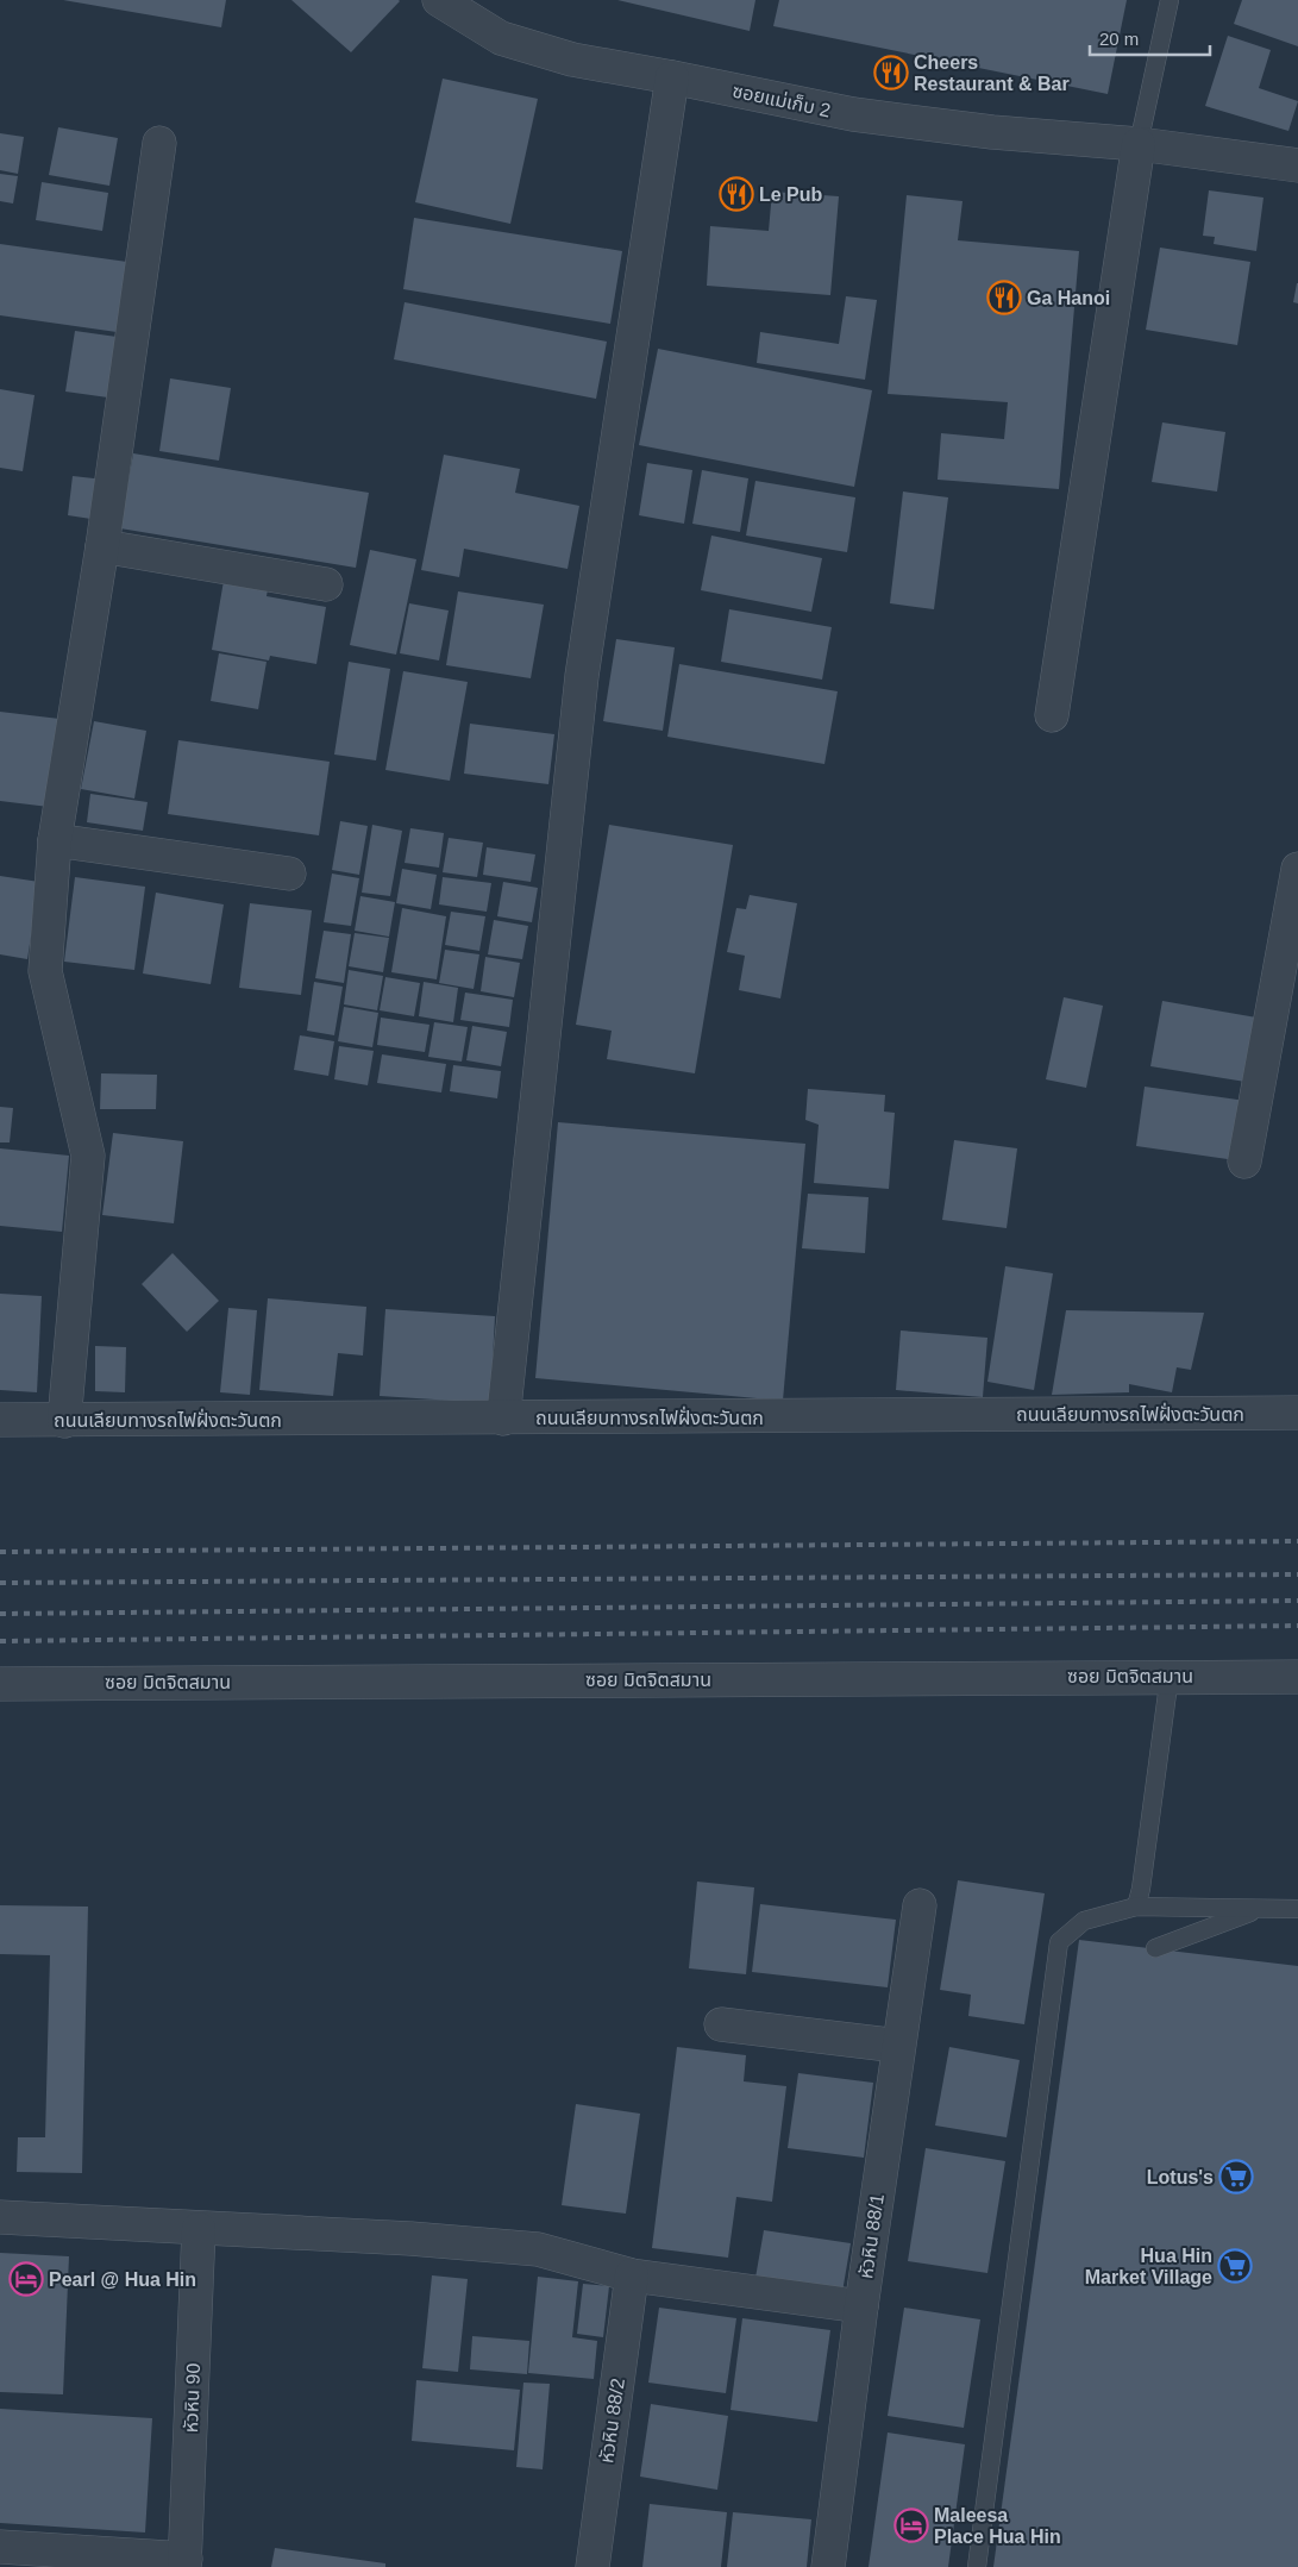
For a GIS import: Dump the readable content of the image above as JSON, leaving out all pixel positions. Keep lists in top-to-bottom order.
{
  "streets": {
    "street": [
      "ซอยแม่เก็บ 2",
      "ถนนเลียบทางรถไฟฝั่งตะวันตก",
      "ซอย มิตจิตสมาน",
      "หัวหิน 88/1",
      "หัวหิน 90",
      "หัวหิน 88/2"
    ]
  },
  "places": {
    "restaurant": ["Cheers Restaurant & Bar", "Le Pub", "Ga Hanoi"],
    "supermarket": ["Lotus's", "Hua Hin Market Village"],
    "hotel": ["Pearl @ Hua Hin", "Maleesa Place Hua Hin"]
  },
  "scale_bar": "20 m"
}
